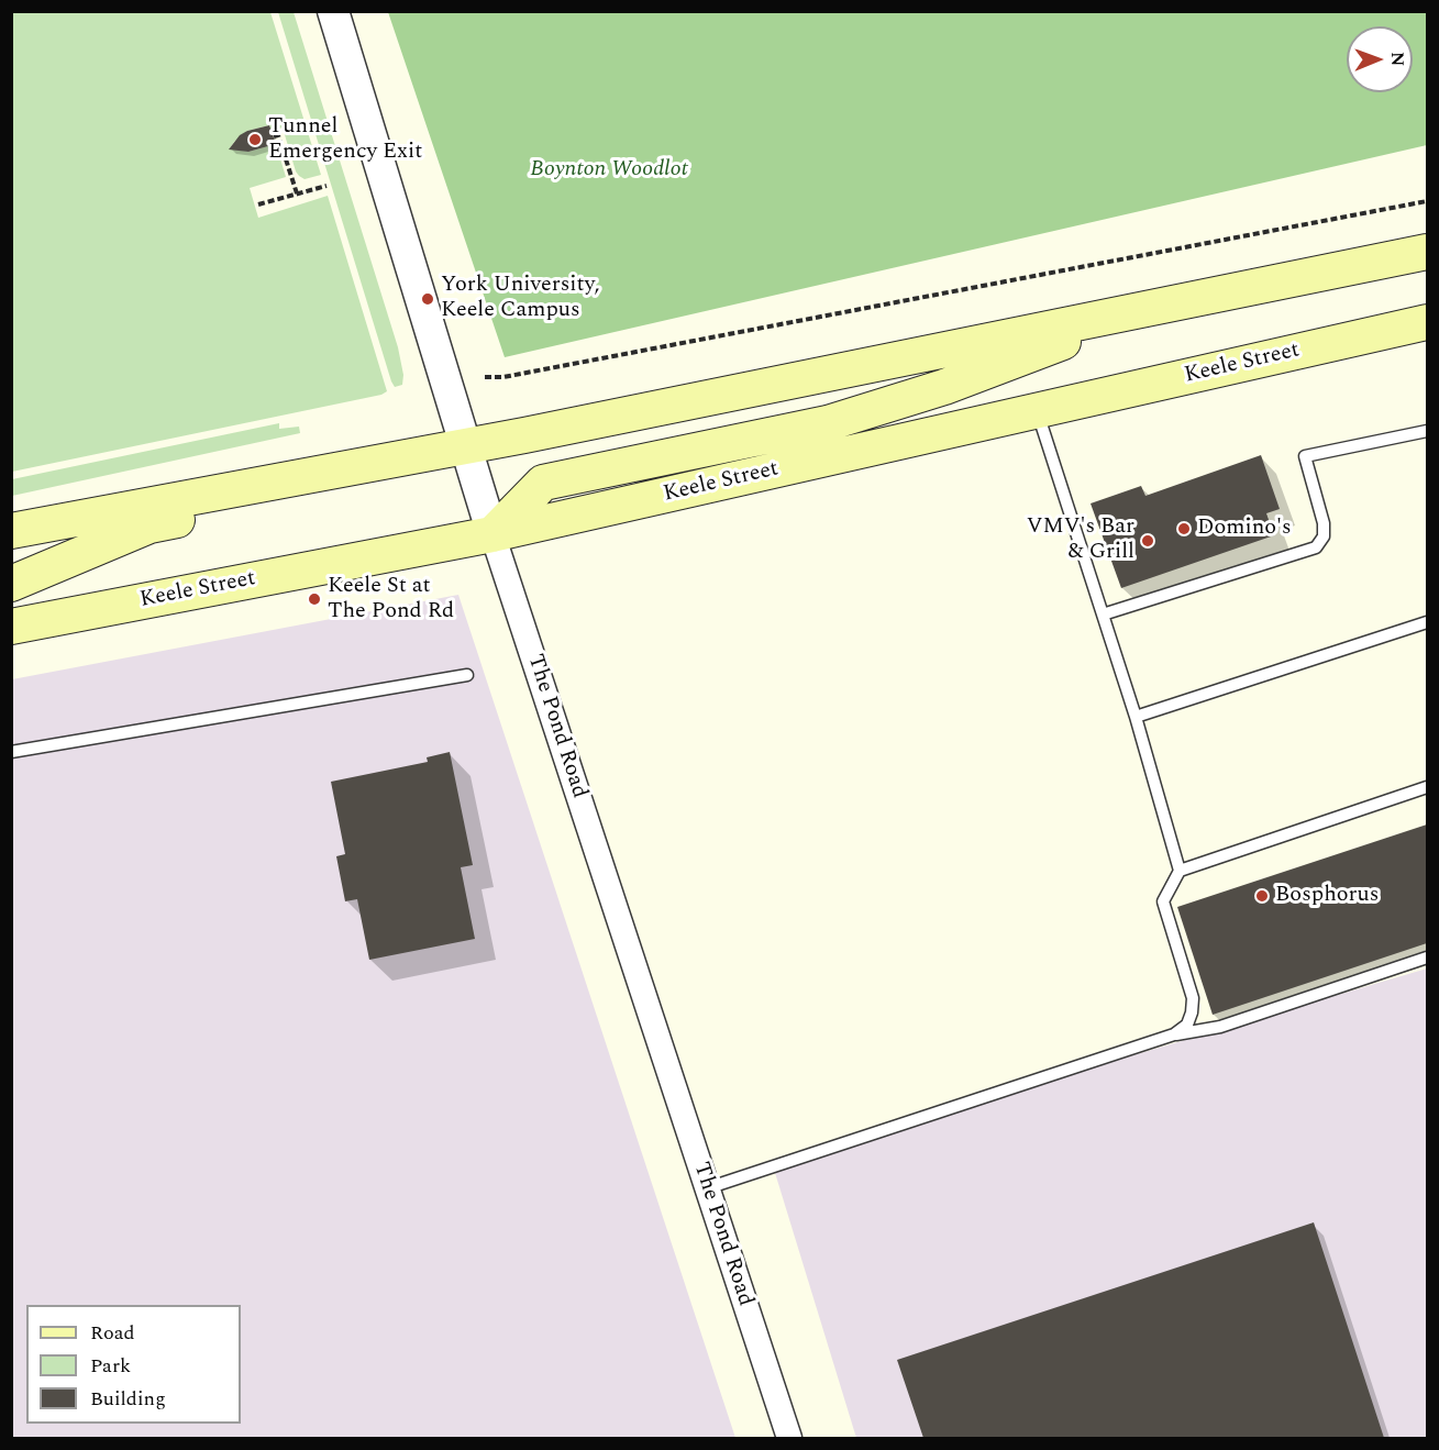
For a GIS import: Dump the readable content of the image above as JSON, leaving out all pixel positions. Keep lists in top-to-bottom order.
{
  "streets": {
    "main road": ["Keele Street"],
    "street": ["The Pond Road"]
  },
  "crossings": [
    ["Keele Street", "The Pond Road"]
  ],
  "parks": ["Boynton Woodlot"],
  "places": [
    "Tunnel Emergency Exit",
    "York University, Keele Campus",
    "Domino's",
    "VMV's Bar & Grill",
    "Keele St at The Pond Rd",
    "Bosphorus"
  ],
  "legend": ["Road", "Park", "Building"],
  "north": "right"
}
